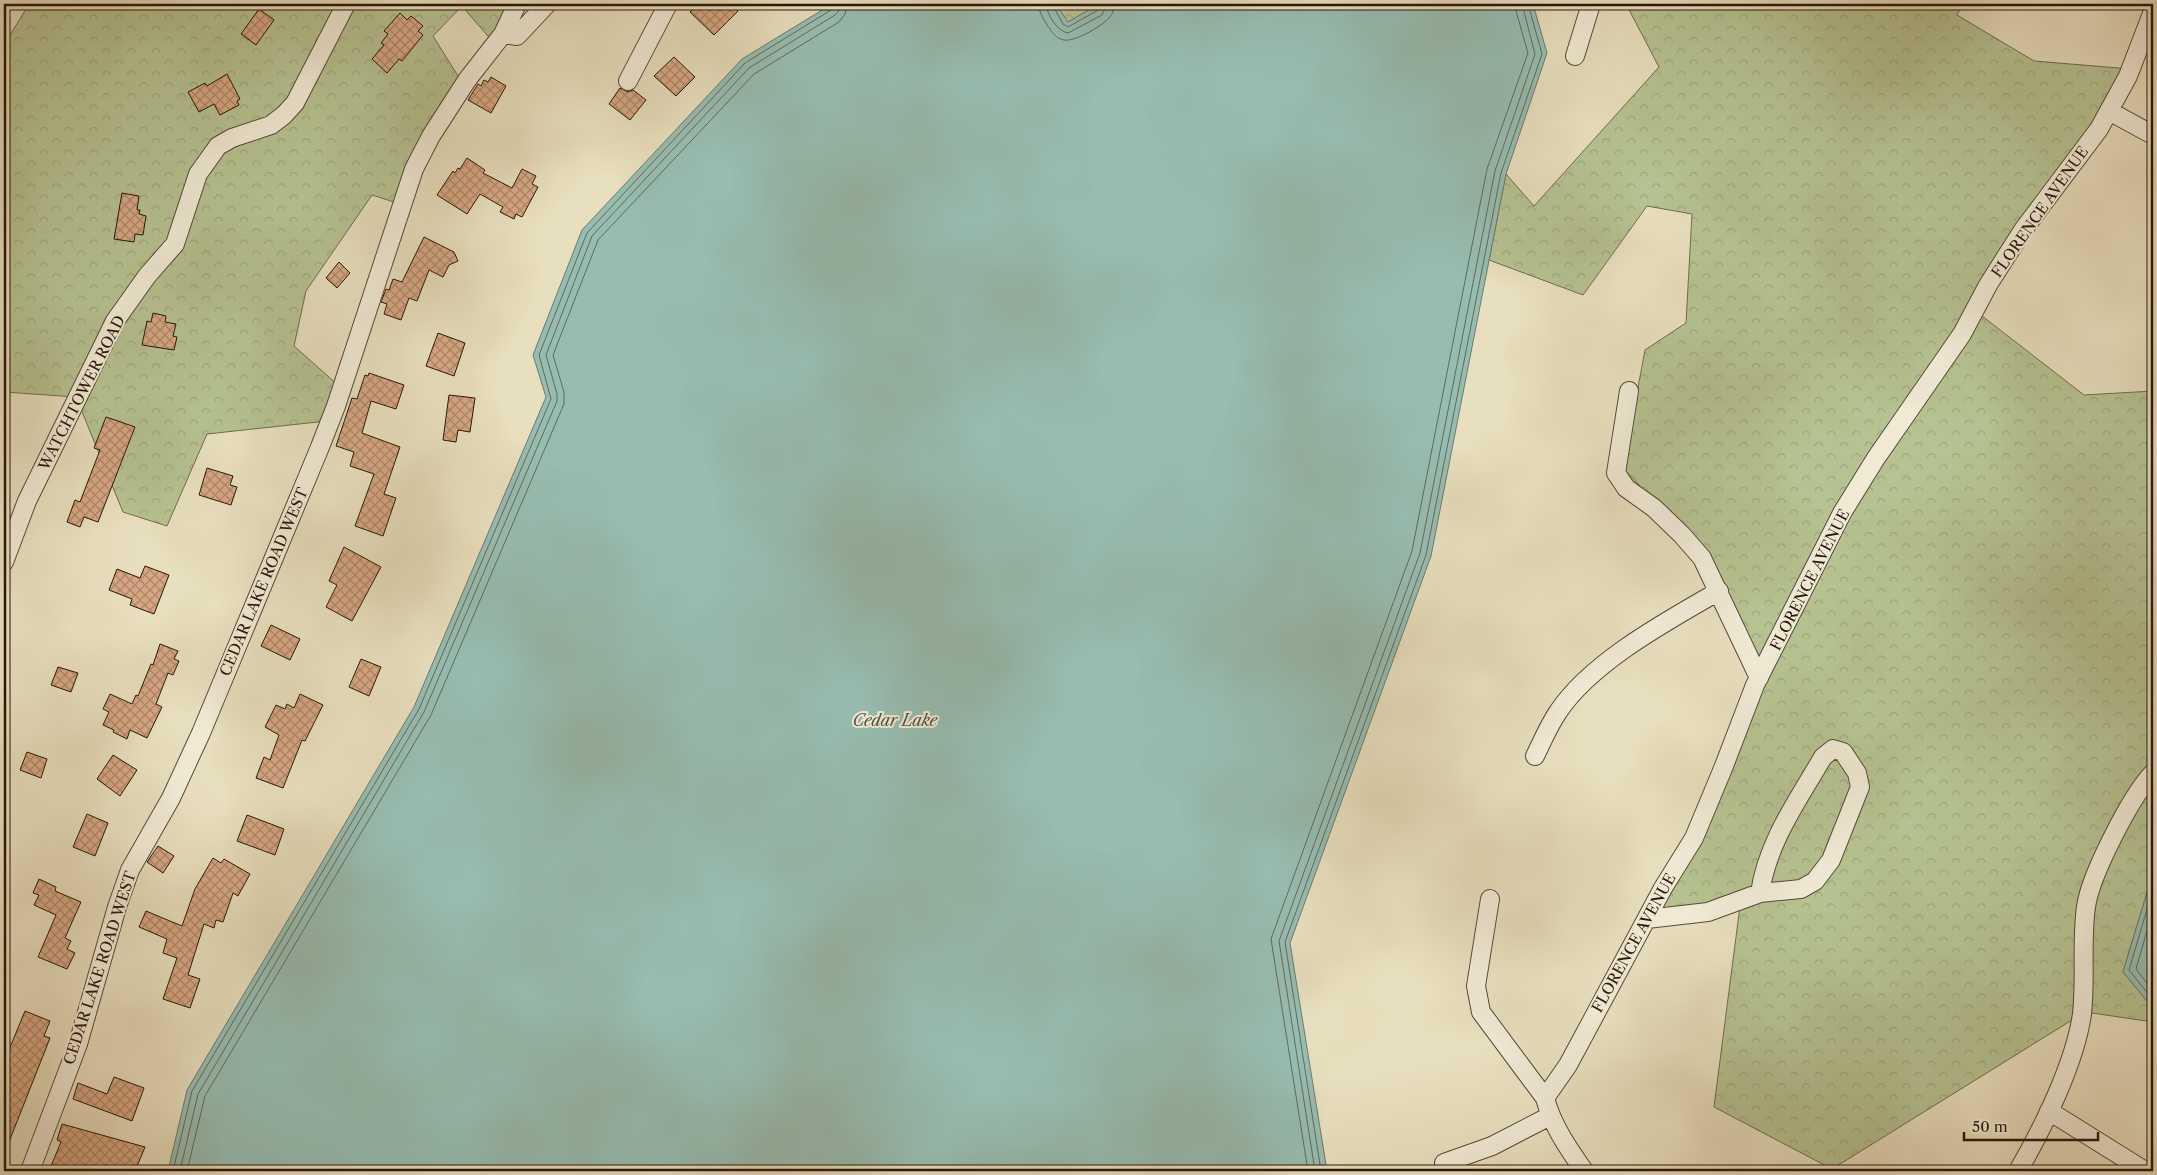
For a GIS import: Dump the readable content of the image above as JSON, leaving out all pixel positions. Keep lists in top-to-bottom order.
{
  "streets": {
    "street": ["FLORENCE AVENUE", "WATCHTOWER ROAD", "CEDAR LAKE ROAD WEST"]
  },
  "water": ["Cedar Lake"],
  "scale_bar": "50 m"
}
